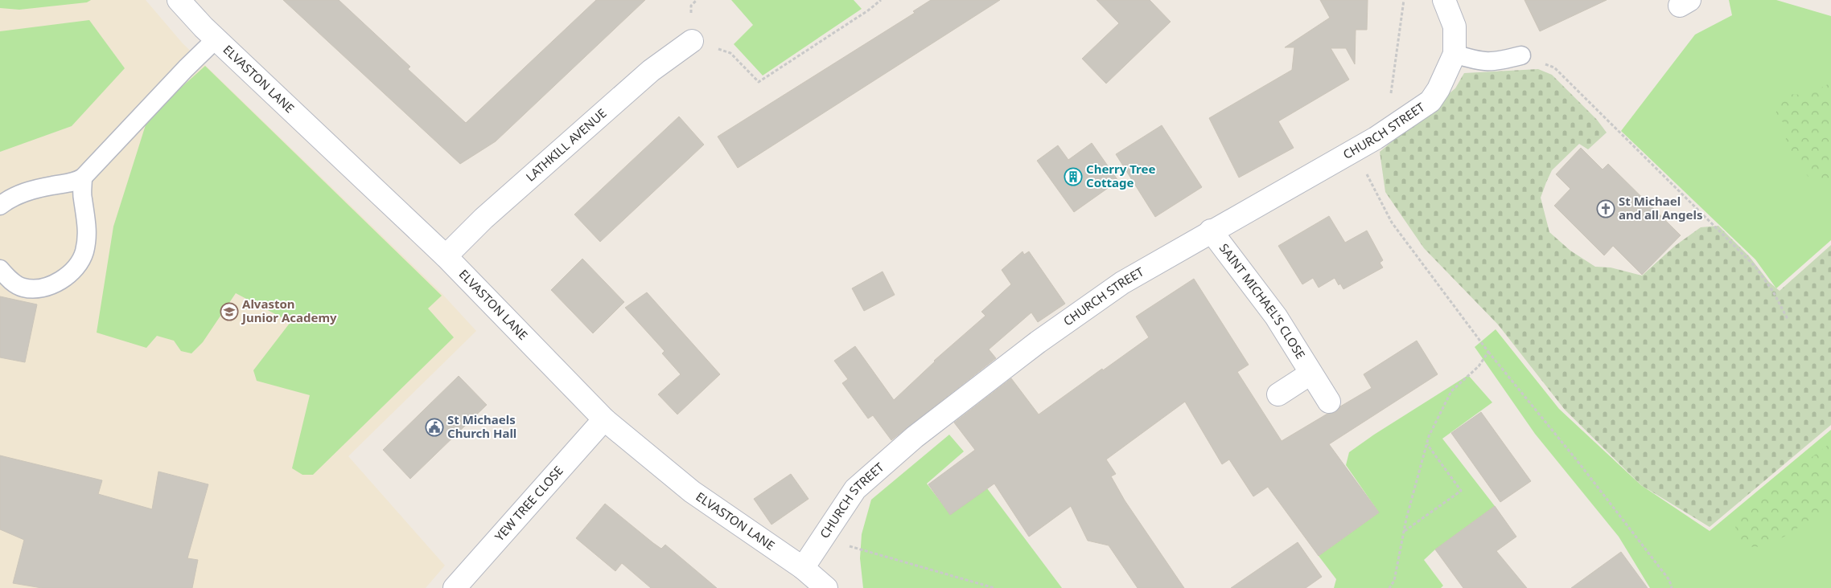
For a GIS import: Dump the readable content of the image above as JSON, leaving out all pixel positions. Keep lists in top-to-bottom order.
{
  "streets": {
    "street": [
      "ELVASTON LANE",
      "CHURCH STREET",
      "LATHKILL AVENUE",
      "SAINT MICHAEL'S CLOSE",
      "YEW TREE CLOSE"
    ]
  },
  "crossings": [
    ["ELVASTON LANE", "CHURCH STREET"],
    ["ELVASTON LANE", "LATHKILL AVENUE"],
    ["ELVASTON LANE", "YEW TREE CLOSE"],
    ["CHURCH STREET", "SAINT MICHAEL'S CLOSE"]
  ],
  "places": {
    "building": ["Cherry Tree Cottage"],
    "church": ["St Michael and all Angels"],
    "school or university": ["Alvaston Junior Academy"],
    "public building": ["St Michaels Church Hall"]
  }
}
